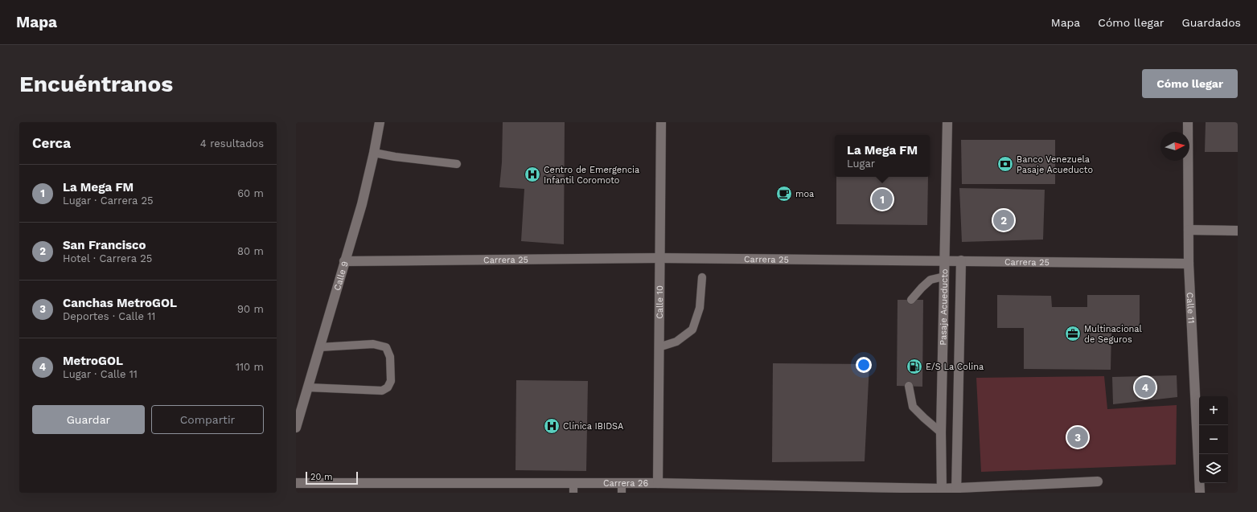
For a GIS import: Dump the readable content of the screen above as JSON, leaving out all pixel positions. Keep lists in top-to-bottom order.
{
  "streets": {
    "street": [
      "Carrera 25",
      "Calle 9",
      "Calle 10",
      "Pasaje Acueducto",
      "Calle 11",
      "Carrera 26"
    ]
  },
  "crossings": [
    ["Carrera 25", "Calle 9"],
    ["Carrera 25", "Calle 10"],
    ["Carrera 25", "Pasaje Acueducto"],
    ["Carrera 25", "Calle 11"],
    ["Calle 10", "Carrera 26"],
    ["Pasaje Acueducto", "Carrera 26"]
  ],
  "places": {
    "bank": ["Banco Venezuela Pasaje Acueducto"],
    "hospital": ["Centro de Emergencia Infantil Coromoto", "Clínica IBIDSA"],
    "cafe": ["moa"],
    "office": ["Multinacional de Seguros"],
    "fuel station": ["E/S La Colina"]
  },
  "scale_bar": "20 m",
  "north": "right",
  "page": {
    "header": "Mapa",
    "nav": ["Mapa", "Cómo llegar", "Guardados"],
    "buttons": [
      "Cómo llegar",
      ["Guardar", "Compartir"]
    ],
    "title": "Encuéntranos",
    "heading": ["Cerca", "4 resultados"],
    "popup": ["La Mega FM", "Lugar"],
    "list": [
      {
        "mark": "1",
        "name": "La Mega FM",
        "note": "Lugar · Carrera 25",
        "value": "60 m"
      },
      {
        "mark": "2",
        "name": "San Francisco",
        "note": "Hotel · Carrera 25",
        "value": "80 m"
      },
      {
        "mark": "3",
        "name": "Canchas MetroGOL",
        "note": "Deportes · Calle 11",
        "value": "90 m"
      },
      {
        "mark": "4",
        "name": "MetroGOL",
        "note": "Lugar · Calle 11",
        "value": "110 m"
      }
    ],
    "pins": [
      "1",
      "2",
      "4",
      "3"
    ],
    "map_buttons": ["+", "−"],
    "scale": "20 m"
  }
}
